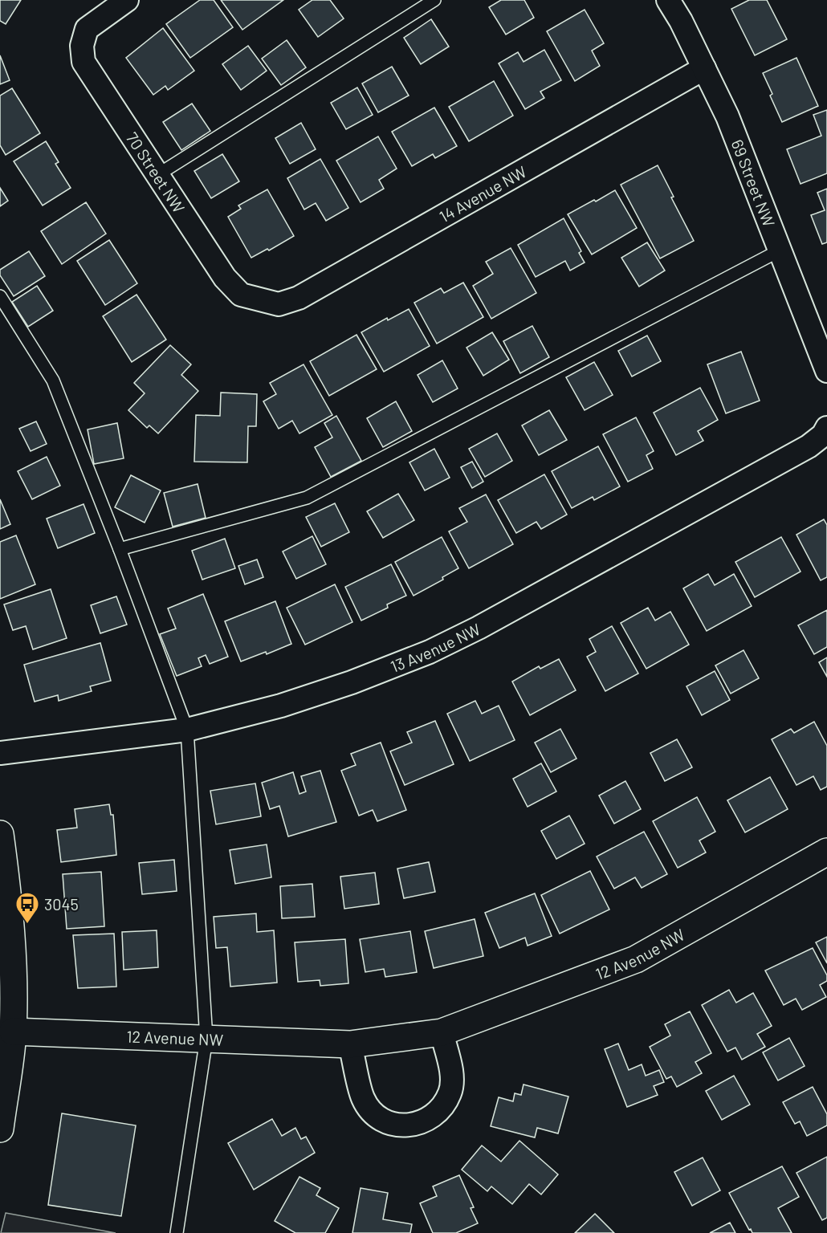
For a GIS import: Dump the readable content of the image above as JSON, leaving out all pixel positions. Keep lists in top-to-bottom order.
{
  "streets": {
    "street": [
      "70 Street NW",
      "69 Street NW",
      "14 Avenue NW",
      "13 Avenue NW",
      "12 Avenue NW"
    ]
  },
  "crossings": [
    ["70 Street NW", "14 Avenue NW"],
    ["69 Street NW", "14 Avenue NW"]
  ],
  "places": {
    "bus stop": ["3045"]
  }
}
